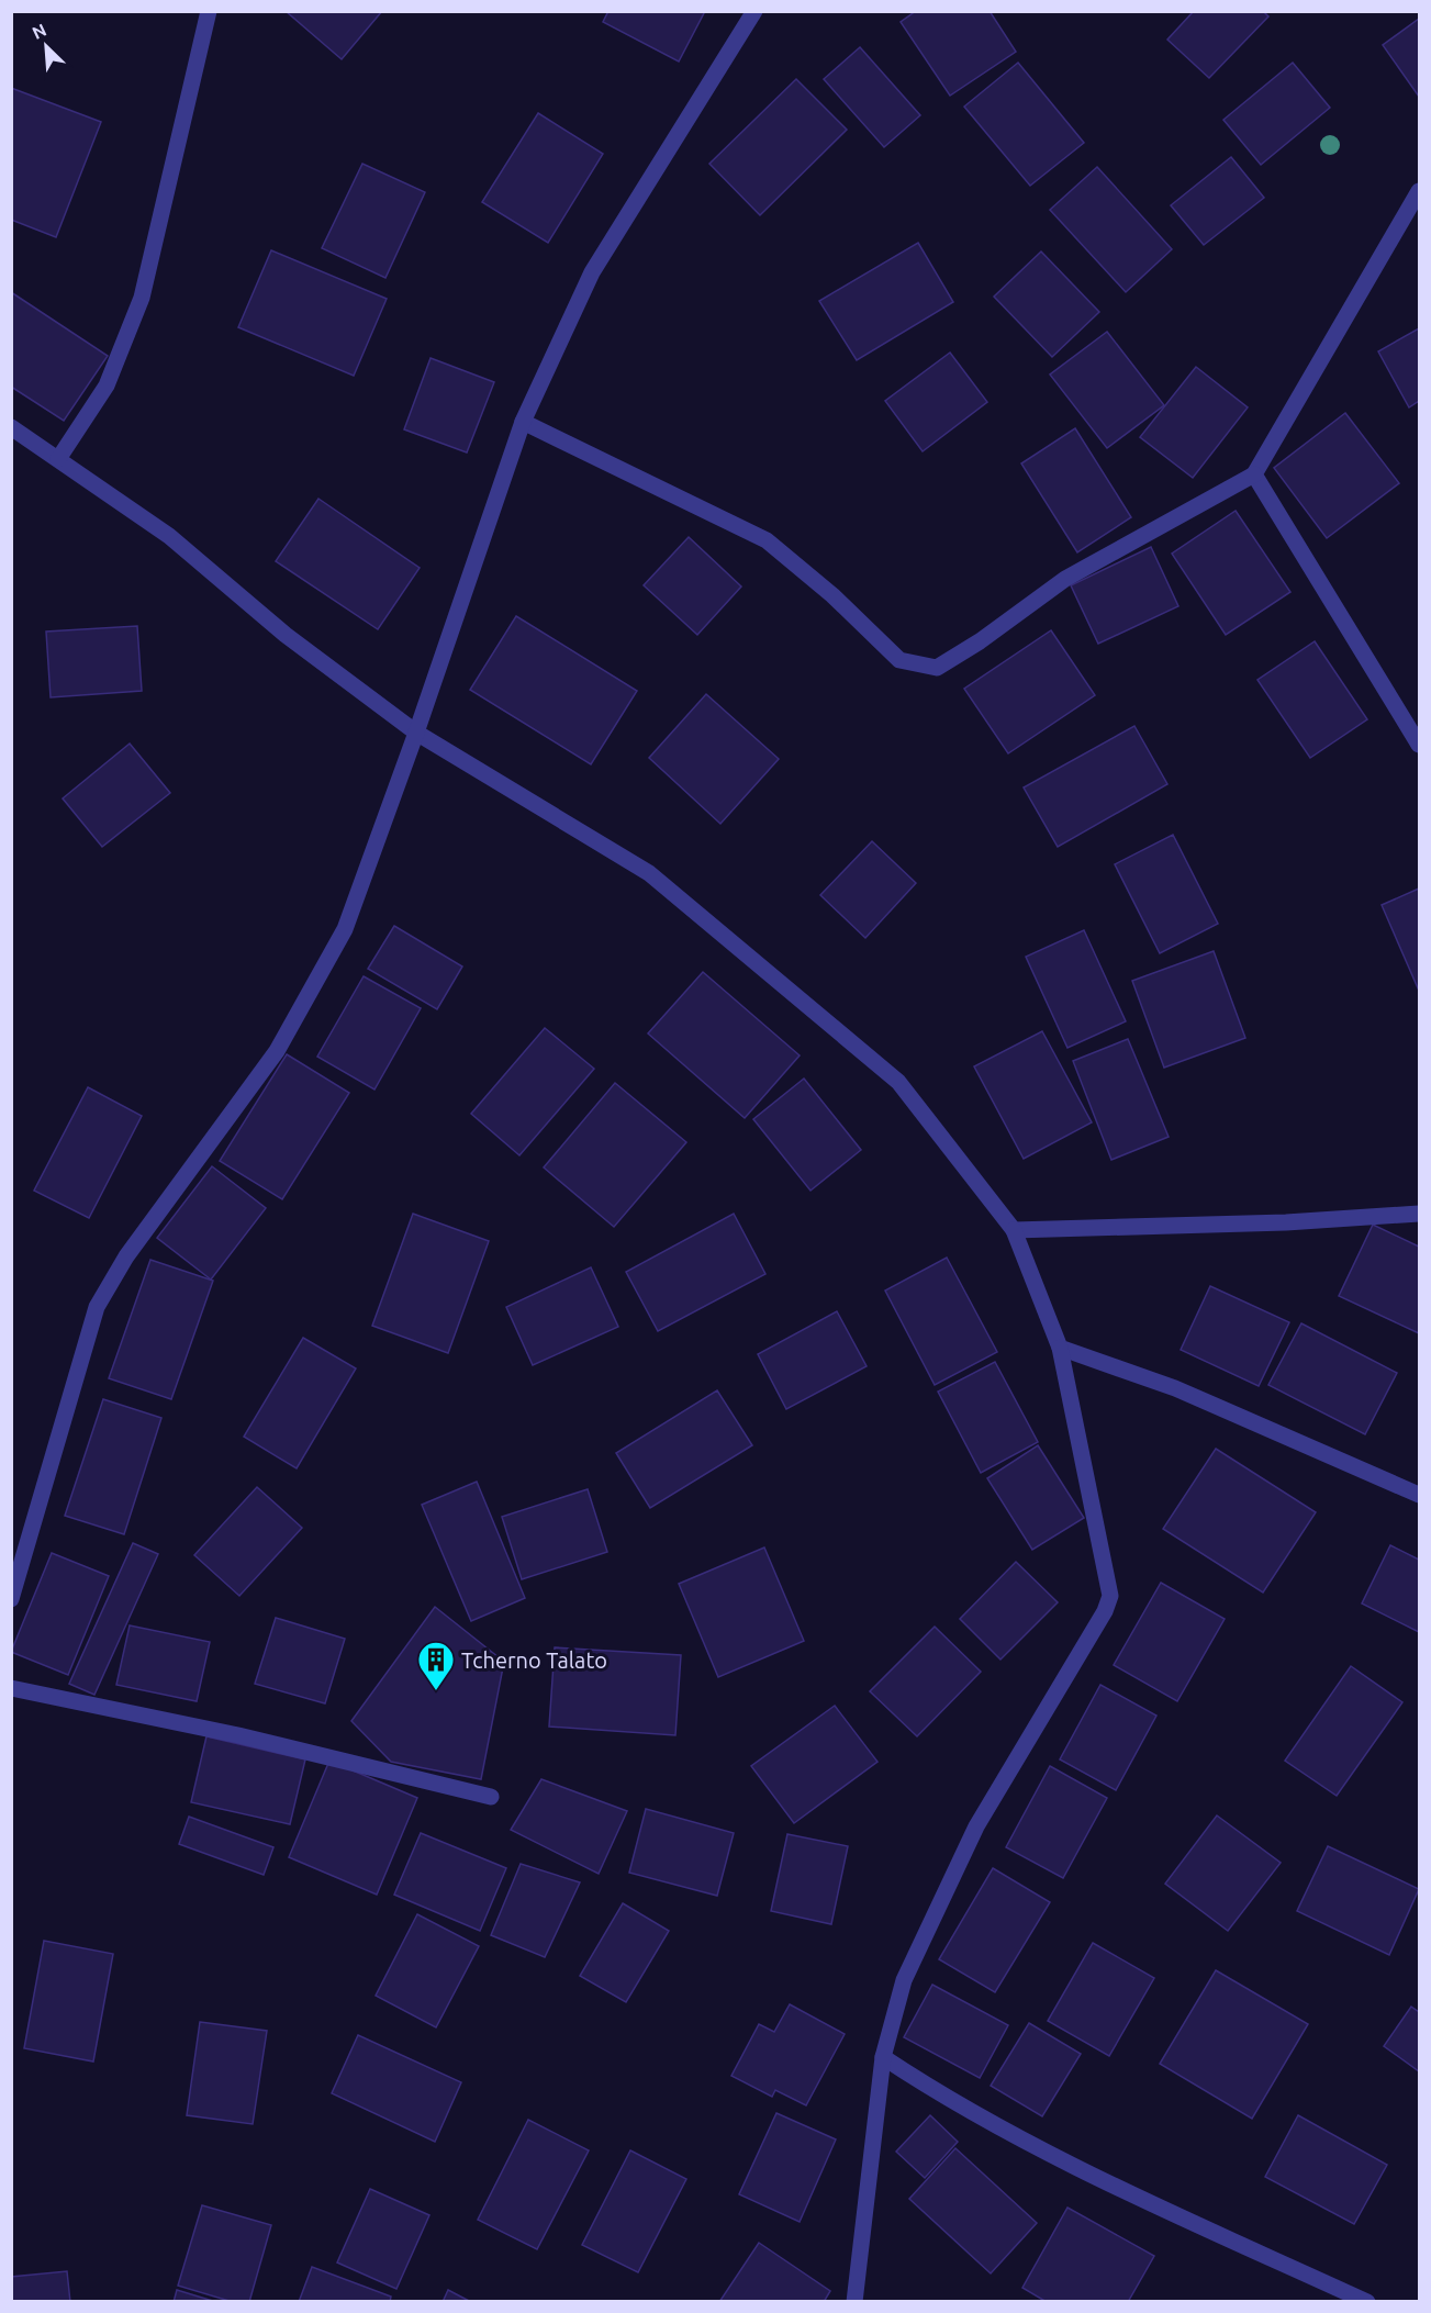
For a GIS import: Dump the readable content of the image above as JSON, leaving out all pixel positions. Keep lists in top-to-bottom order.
{
  "places": {
    "building": ["Tcherno Talato"]
  },
  "north": "top left"
}
